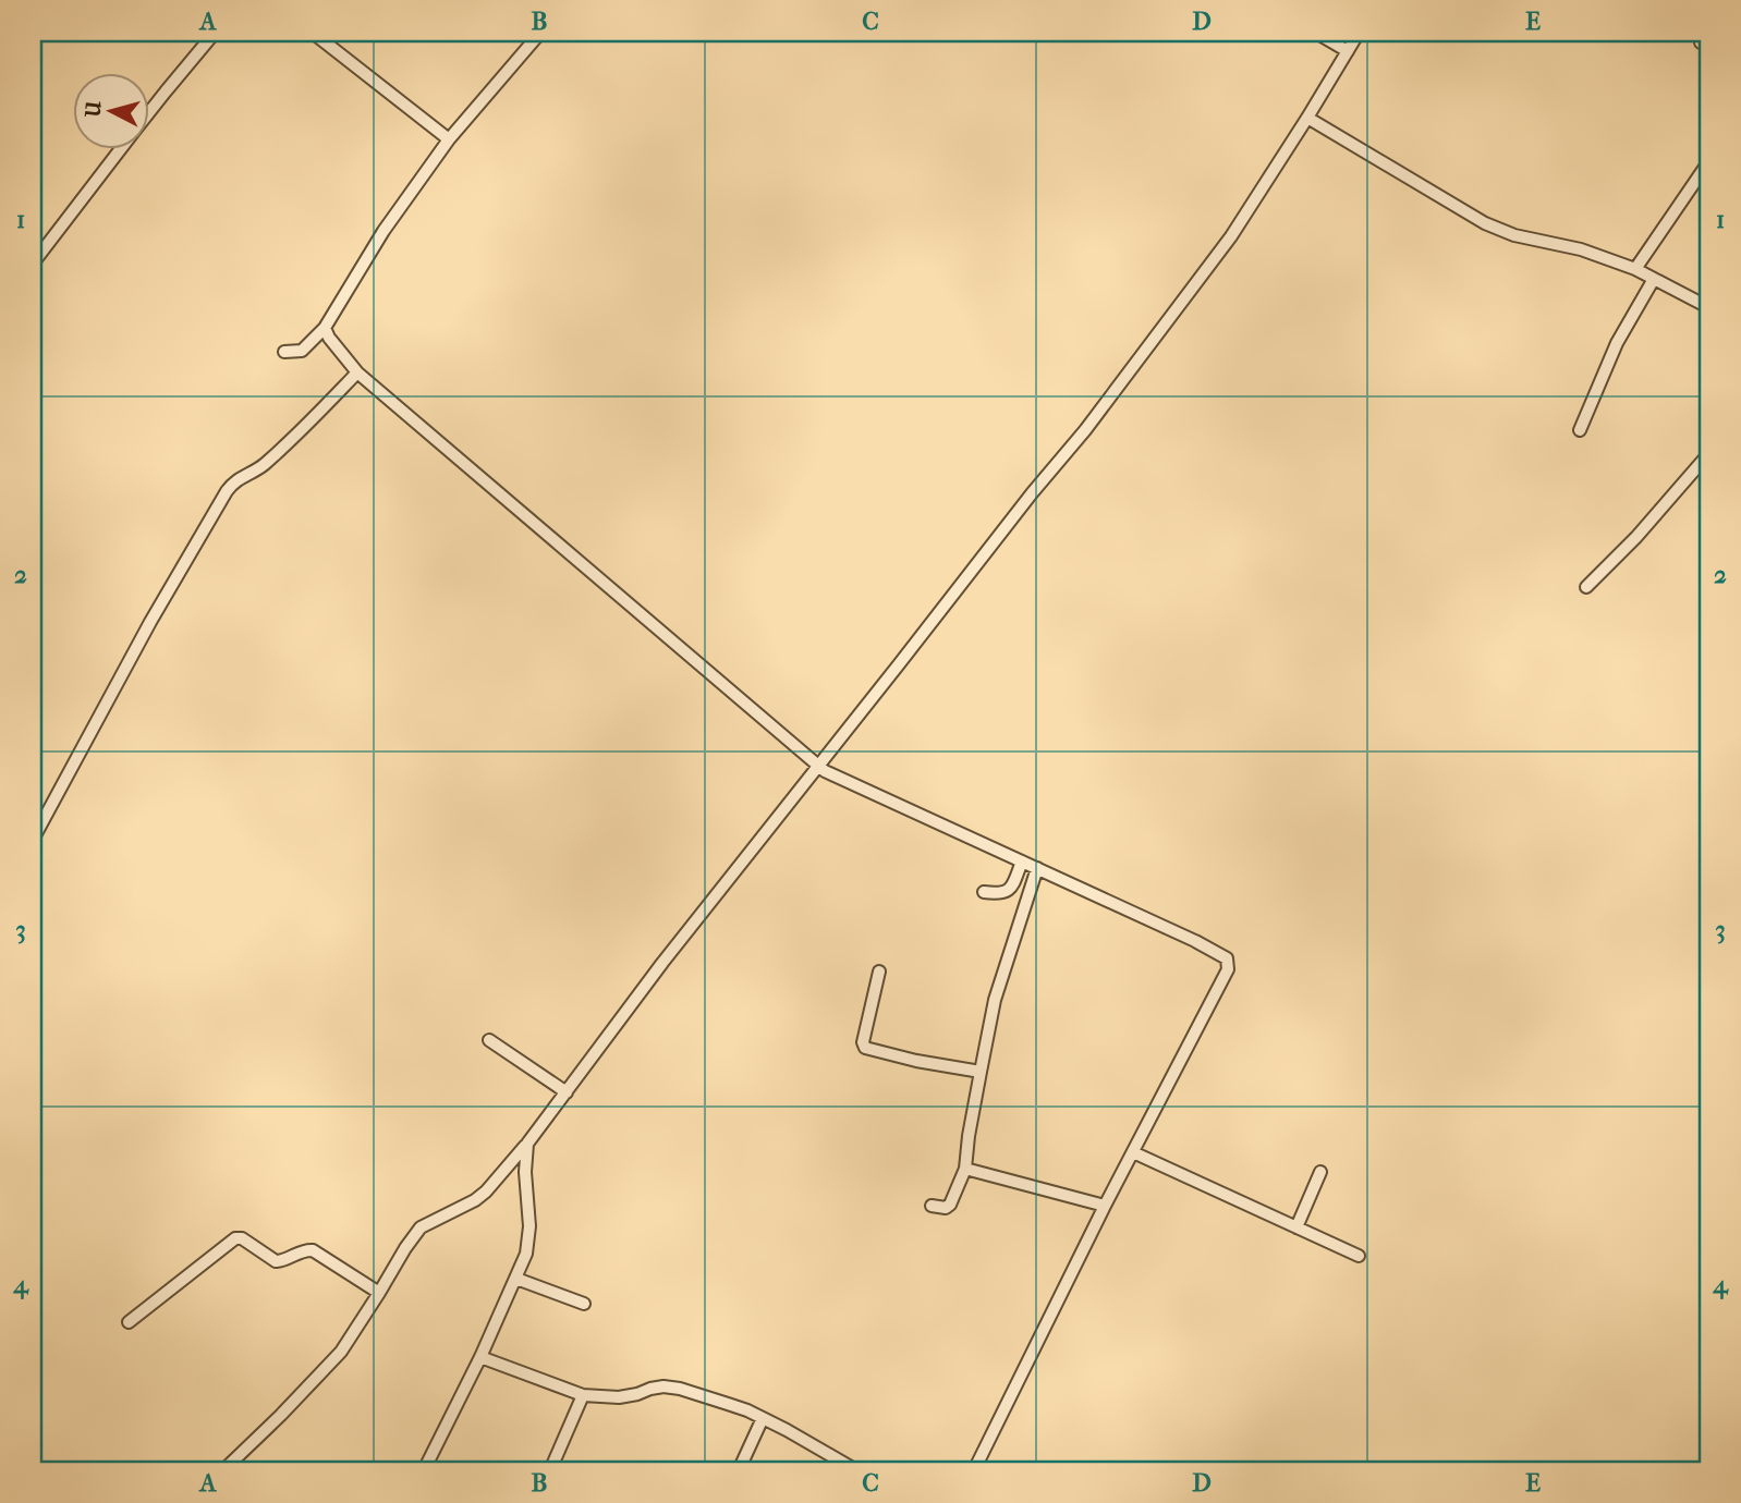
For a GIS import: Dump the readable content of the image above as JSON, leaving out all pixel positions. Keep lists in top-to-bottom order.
{
  "north": "left",
  "grid": {
    "columns": [
      "A",
      "B",
      "C",
      "D",
      "E"
    ],
    "rows": [
      "1",
      "2",
      "3",
      "4"
    ]
  }
}
